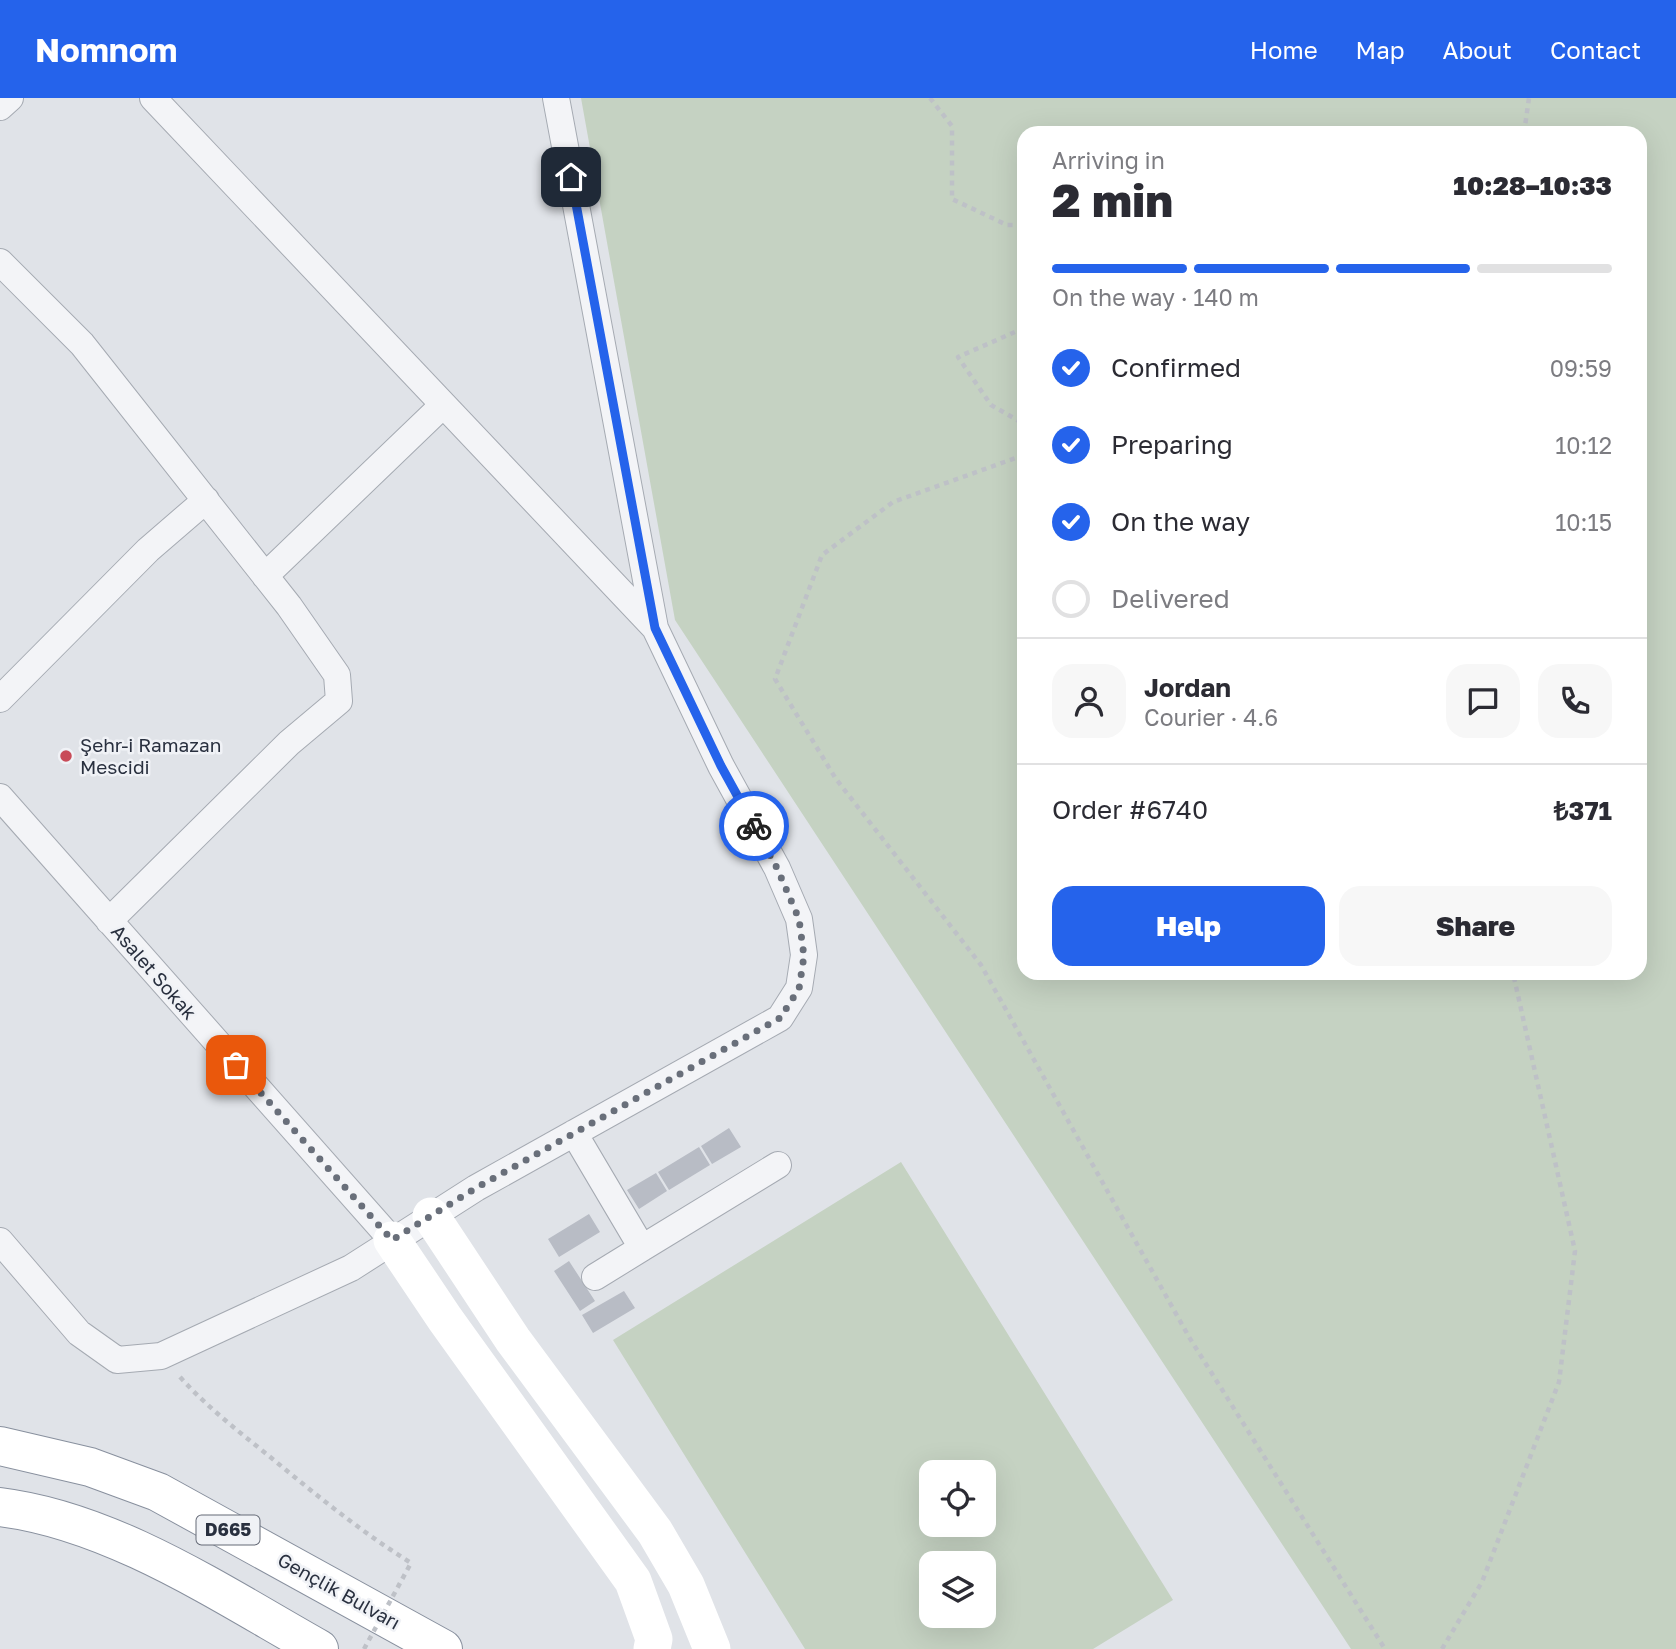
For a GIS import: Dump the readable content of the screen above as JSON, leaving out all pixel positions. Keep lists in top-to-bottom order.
{
  "streets": {
    "highway": ["D665", "Gençlik Bulvarı"],
    "street": ["Asalet Sokak"]
  },
  "places": ["Şehr-i Ramazan Mescidi"],
  "page": {
    "header": "Nomnom",
    "nav": [
      "Home",
      "Map",
      "About",
      "Contact"
    ],
    "heading": ["2 min", "Arriving in", "10:28–10:33"],
    "panel": [
      "Jordan",
      "Courier · 4.6",
      "Order #6740",
      "₺371"
    ],
    "bar": "On the way · 140 m",
    "list": [
      ["Confirmed", "09:59"],
      ["Preparing", "10:12"],
      ["On the way", "10:15"],
      "Delivered"
    ],
    "buttons": ["Help", "Share"]
  }
}
